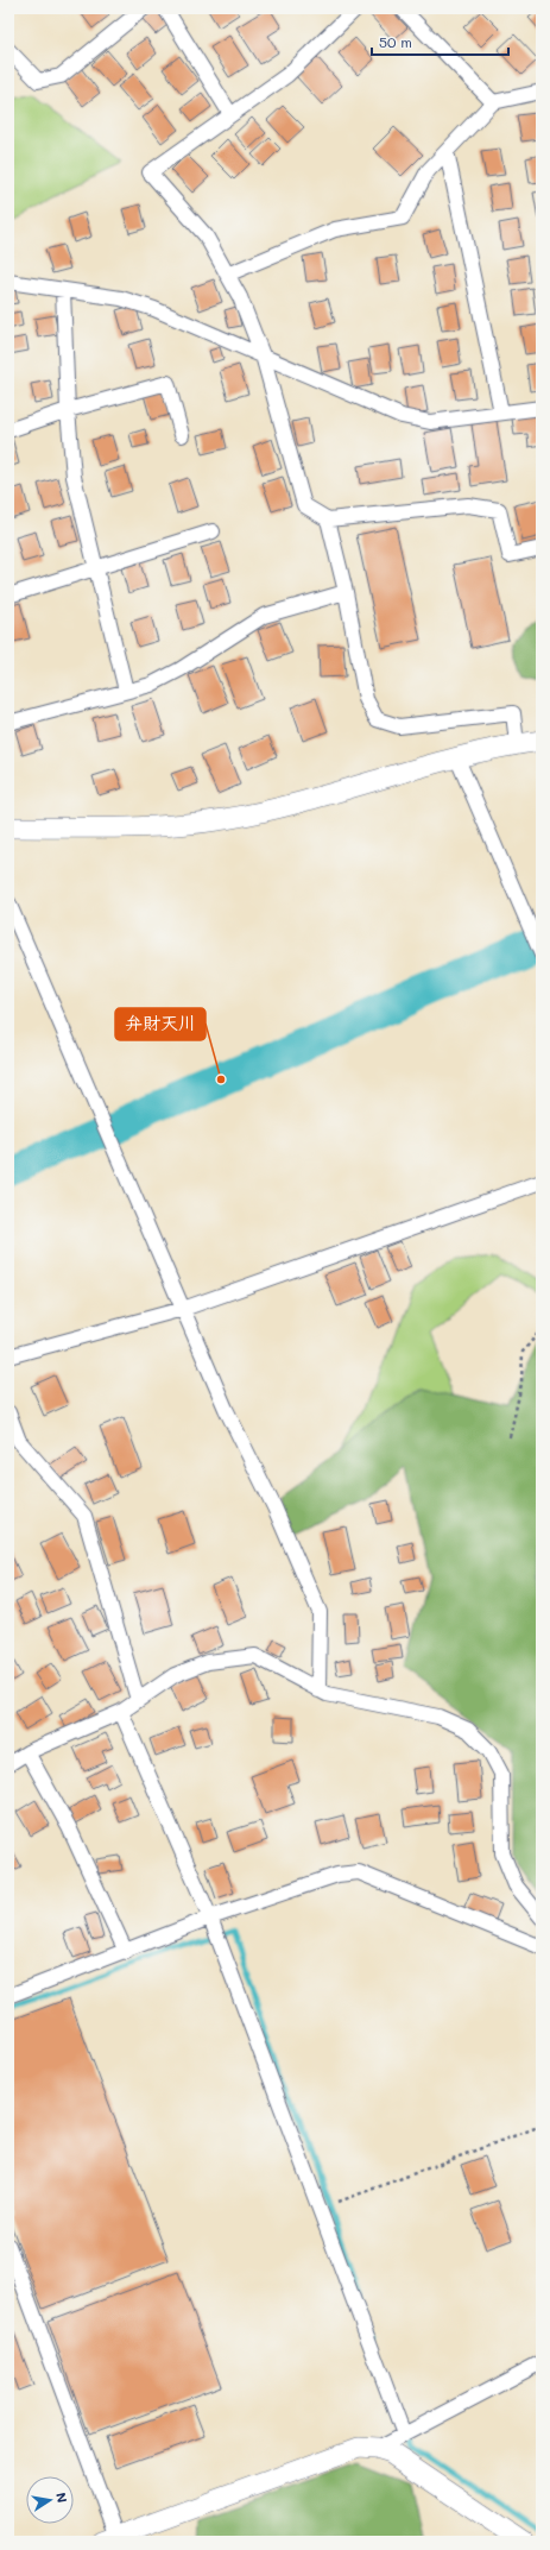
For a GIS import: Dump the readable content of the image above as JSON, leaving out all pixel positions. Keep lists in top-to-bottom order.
{
  "places": ["弁財天川"],
  "scale_bar": "50 m",
  "north": "right"
}
